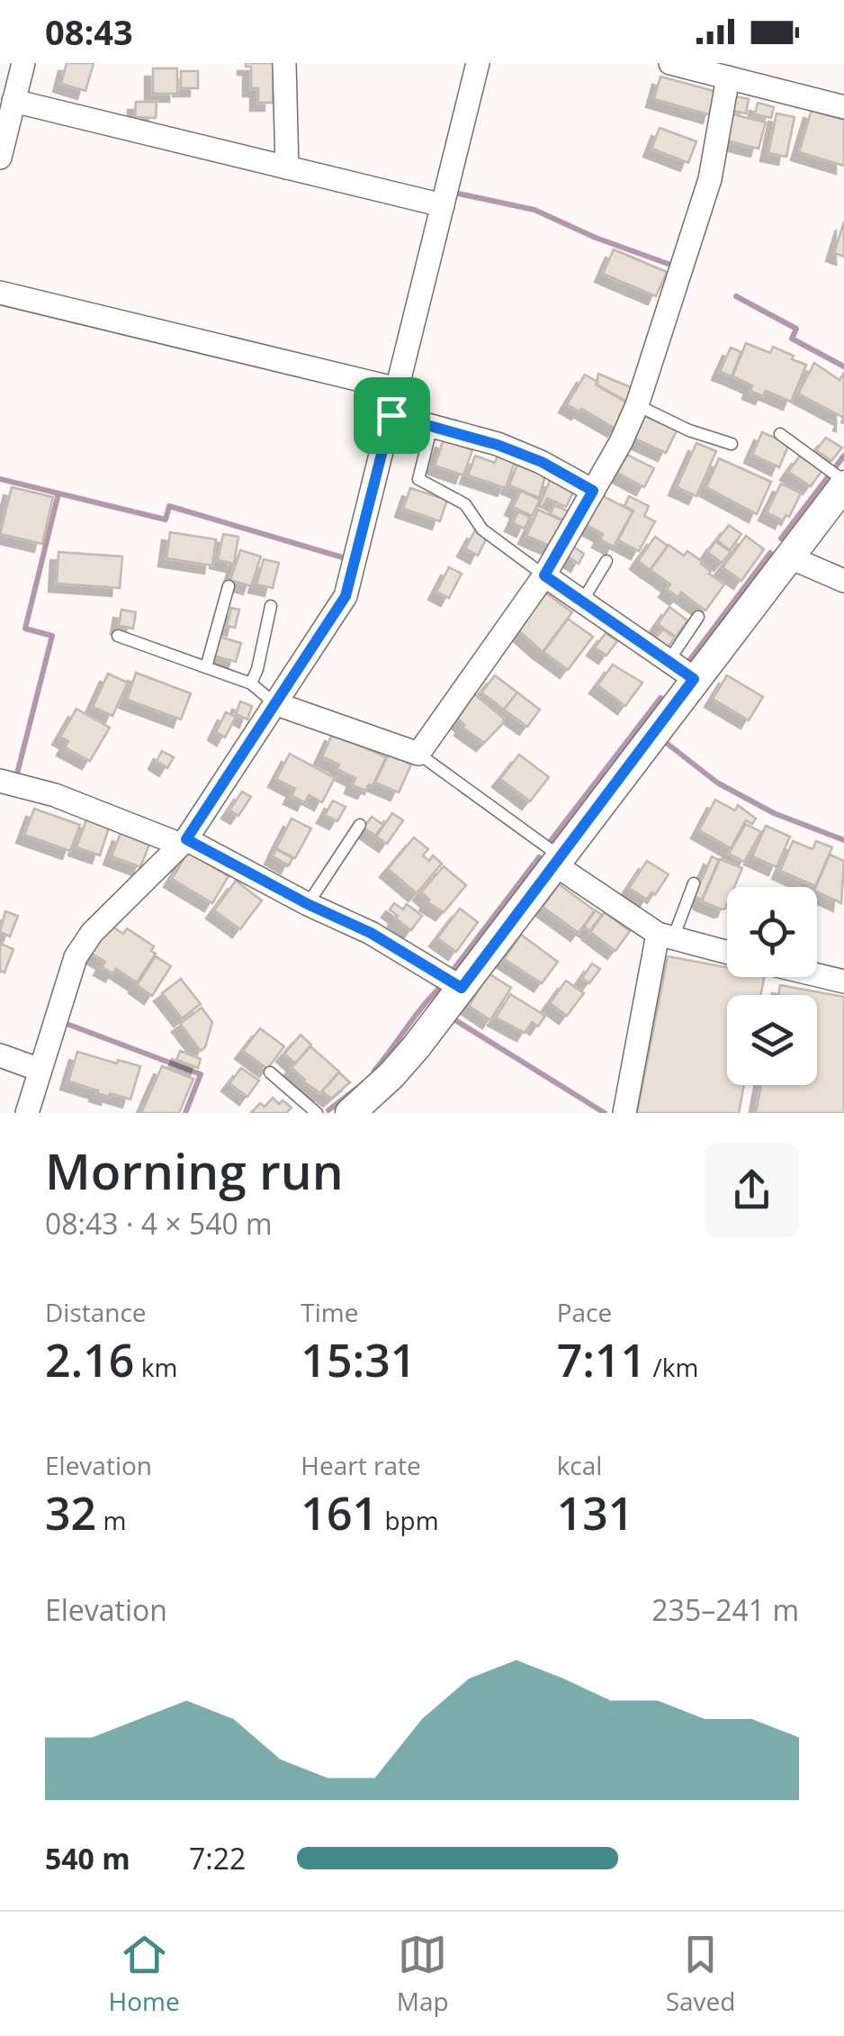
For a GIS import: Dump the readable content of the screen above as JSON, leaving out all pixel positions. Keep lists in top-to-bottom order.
{
  "page": {
    "status": "08:43",
    "heading": ["Morning run", "08:43 · 4 × 540 m"],
    "stats": [
      ["Distance", "2.16 km"],
      ["Time", "15:31"],
      ["Pace", "7:11 /km"],
      ["Elevation", "32 m"],
      ["Heart rate", "161 bpm"],
      ["kcal", "131"]
    ],
    "chart": ["Elevation", "235–241 m"],
    "list": [
      {
        "name": "540 m",
        "note": "7:22"
      }
    ],
    "tabs": ["Home", "Map", "Saved"]
  }
}
